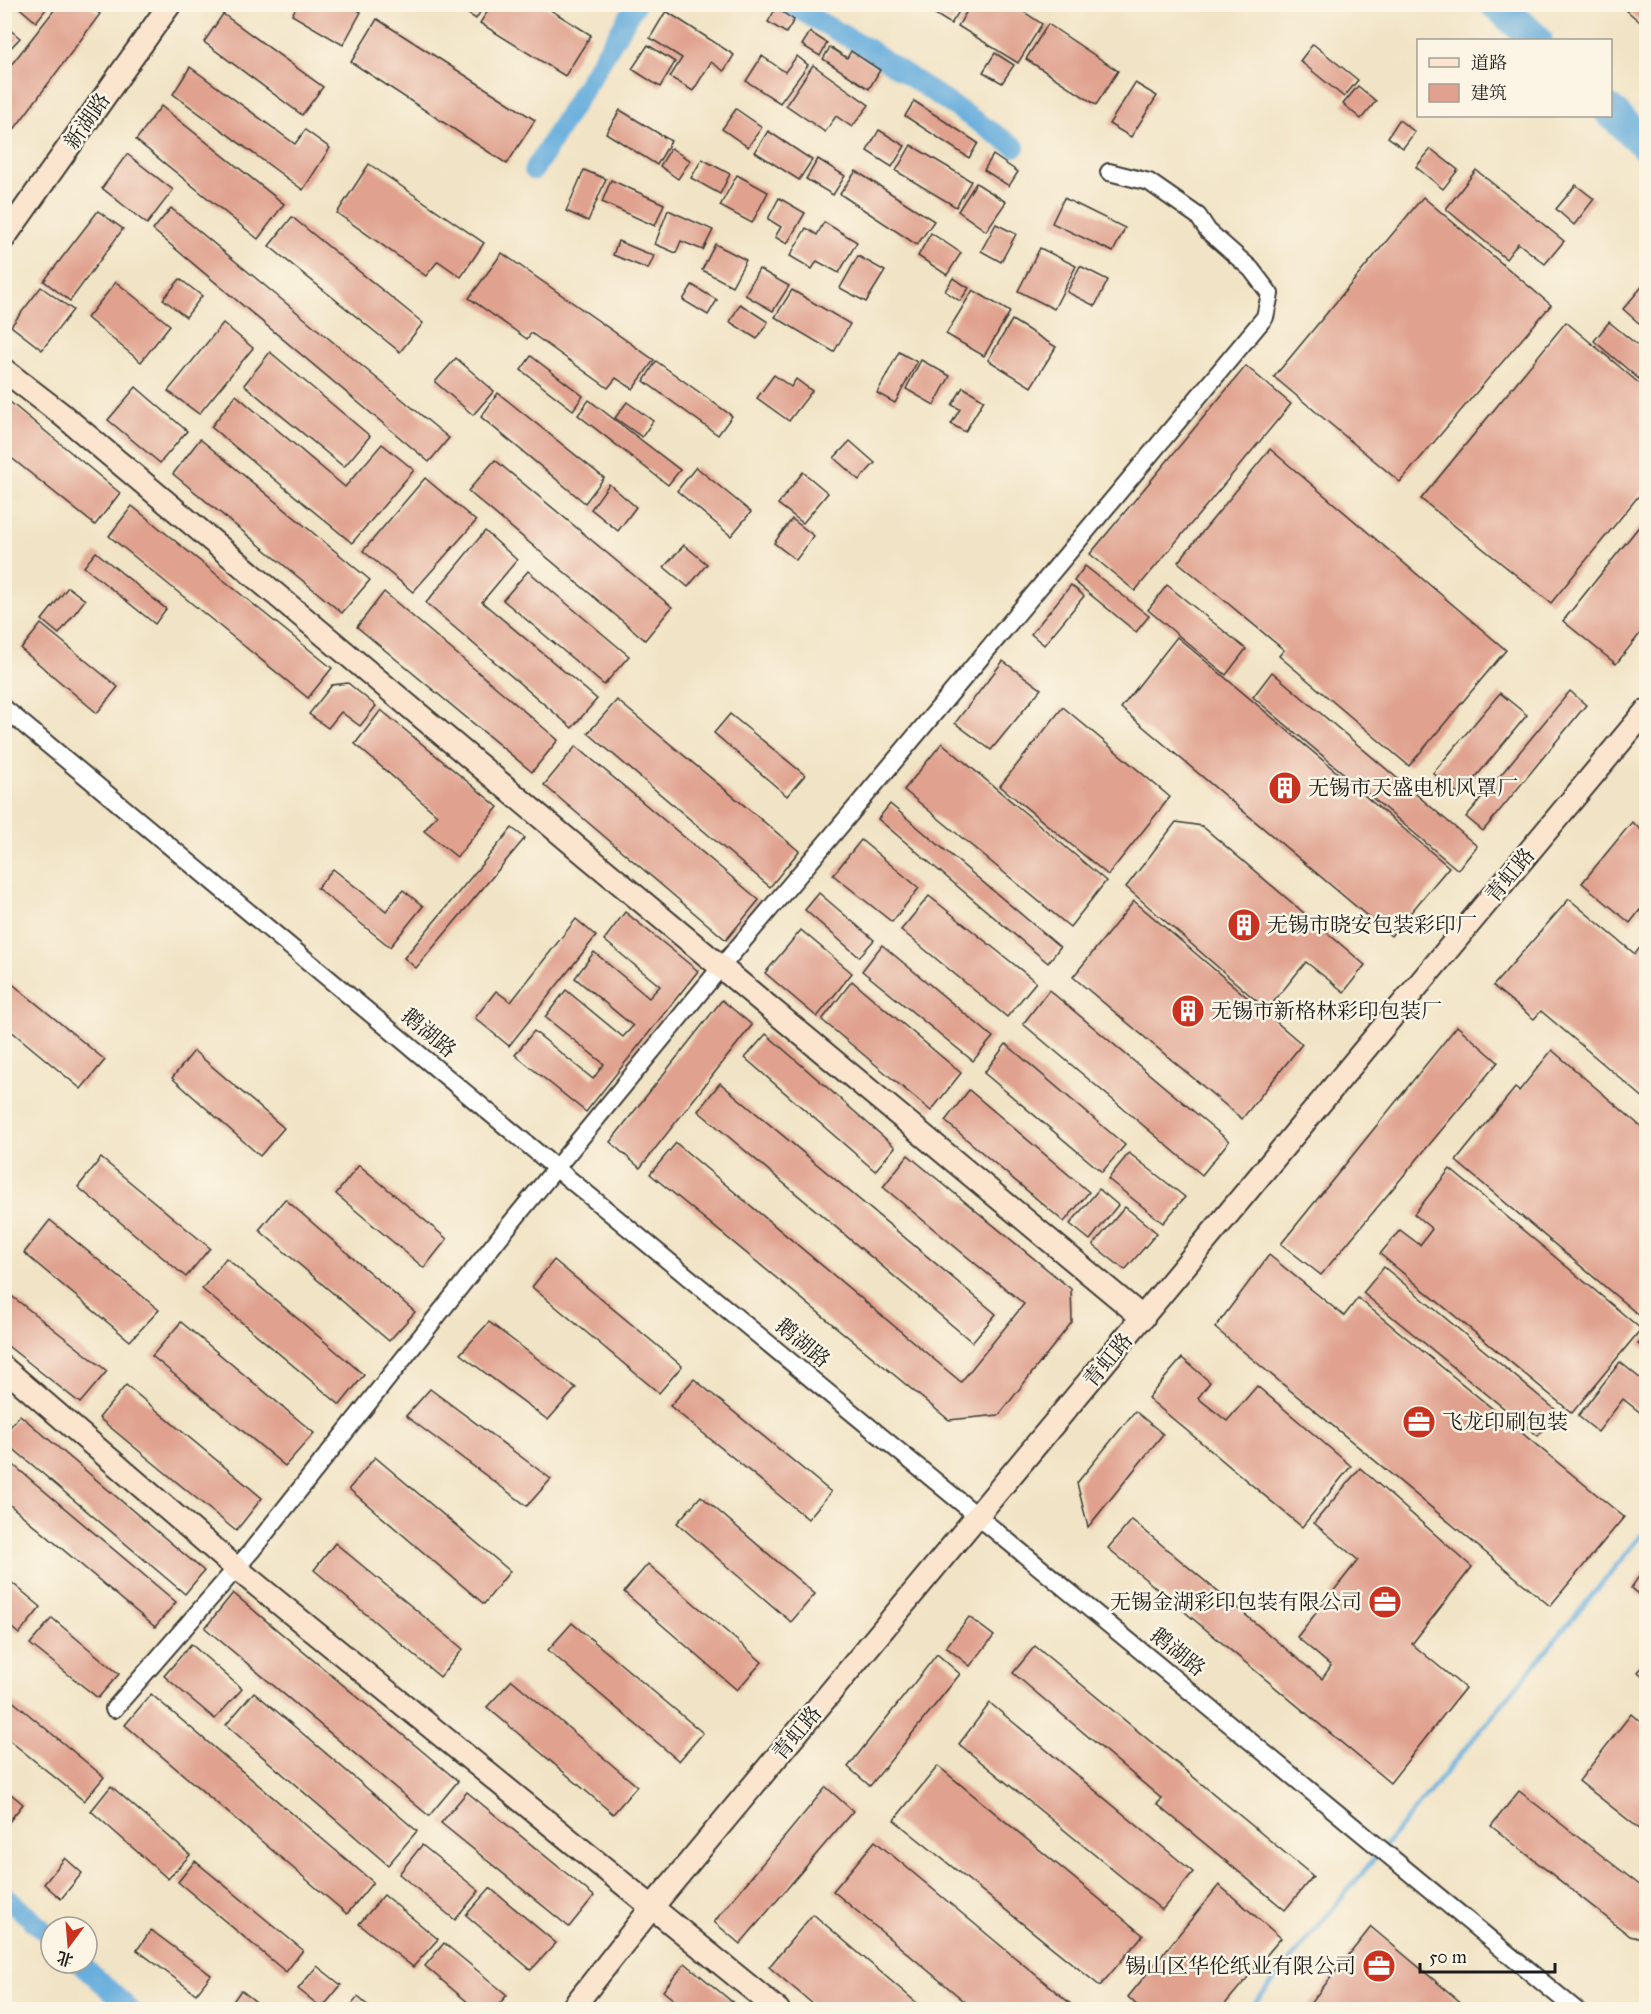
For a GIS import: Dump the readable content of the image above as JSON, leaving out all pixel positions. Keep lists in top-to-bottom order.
{
  "streets": {
    "street": ["新湖路", "青虹路", "鹅湖路"]
  },
  "crossings": [
    ["青虹路", "鹅湖路"]
  ],
  "places": {
    "building": ["无锡市天盛电机风罩厂", "无锡市晓安包装彩印厂", "无锡市新格林彩印包装厂"],
    "office": ["飞龙印刷包装", "无锡金湖彩印包装有限公司", "锡山区华伦纸业有限公司"]
  },
  "legend": ["道路", "建筑"],
  "scale_bar": "50 m",
  "north": "bottom"
}
